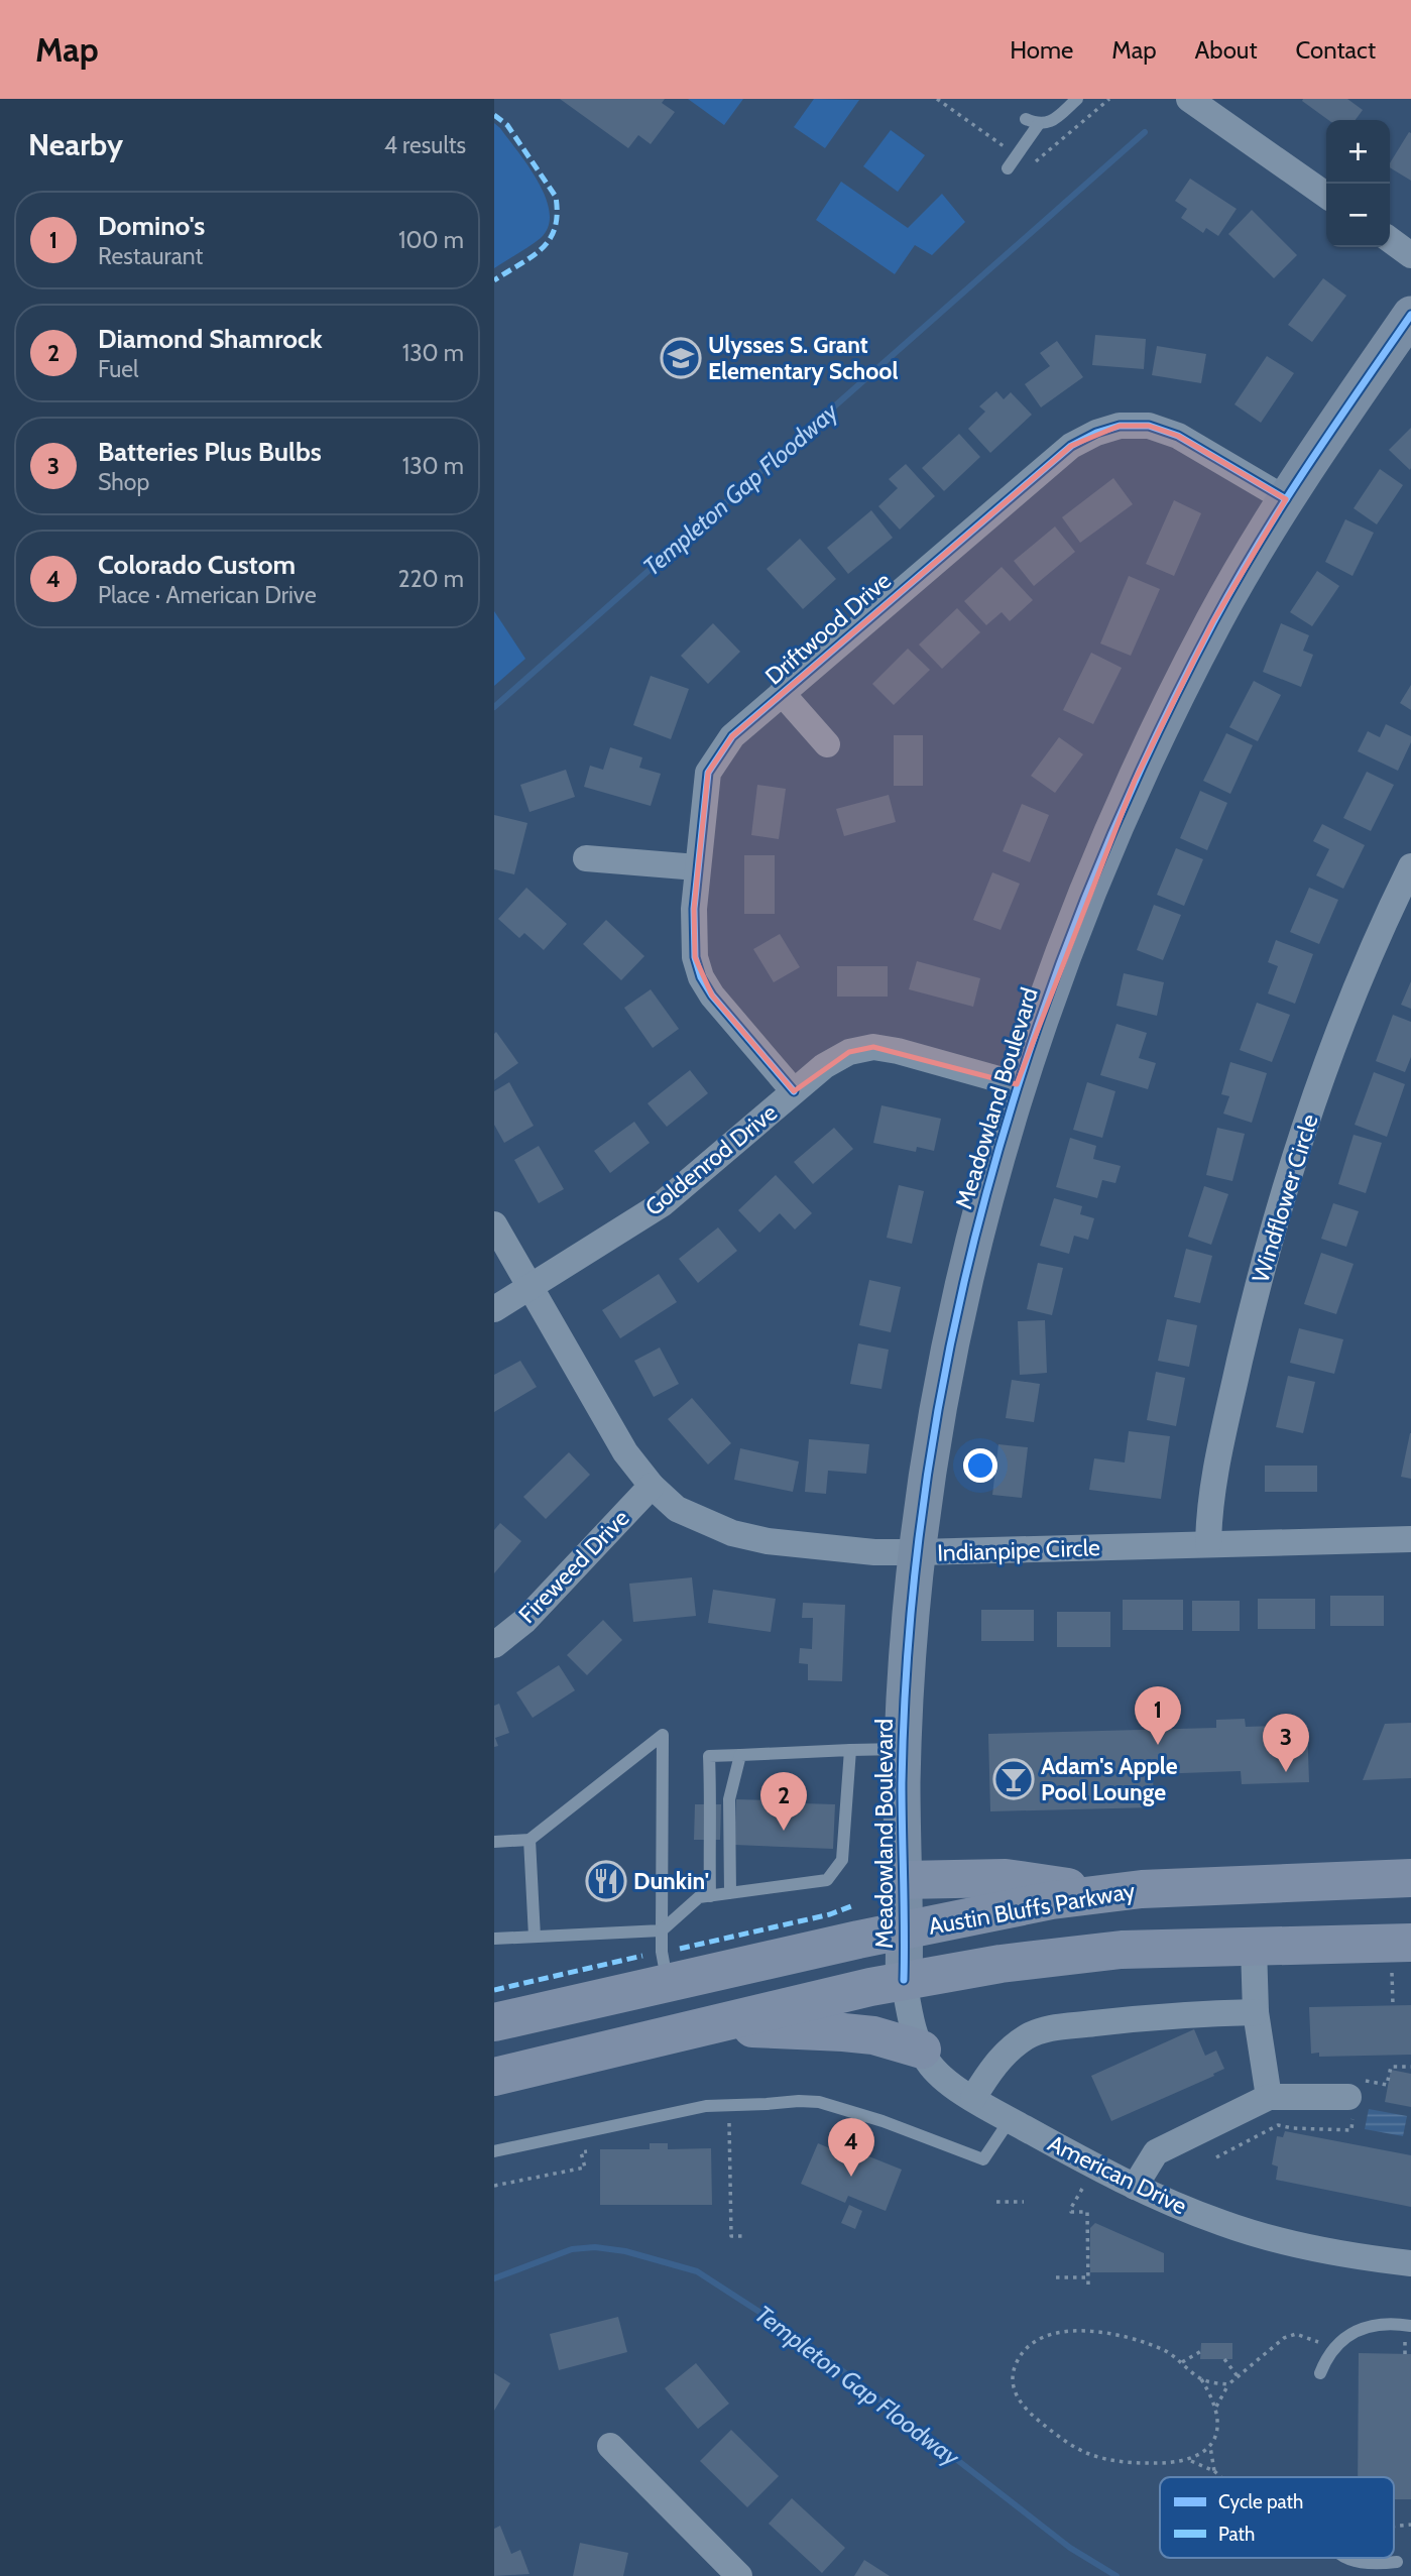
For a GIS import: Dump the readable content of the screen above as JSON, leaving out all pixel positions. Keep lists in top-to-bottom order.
{
  "streets": {
    "main road": ["Austin Bluffs Parkway"],
    "street": [
      "Driftwood Drive",
      "Meadowland Boulevard",
      "Goldenrod Drive",
      "Windflower Circle",
      "Indianpipe Circle",
      "Fireweed Drive",
      "American Drive"
    ]
  },
  "crossings": [
    ["Driftwood Drive", "Meadowland Boulevard"],
    ["Driftwood Drive", "Goldenrod Drive"],
    ["Meadowland Boulevard", "Goldenrod Drive"],
    ["Meadowland Boulevard", "Indianpipe Circle"],
    ["Meadowland Boulevard", "Austin Bluffs Parkway"],
    ["Meadowland Boulevard", "American Drive"],
    ["Goldenrod Drive", "Indianpipe Circle"],
    ["Windflower Circle", "Indianpipe Circle"],
    ["Indianpipe Circle", "Fireweed Drive"],
    ["Austin Bluffs Parkway", "American Drive"]
  ],
  "water": ["Templeton Gap Floodway"],
  "places": {
    "school or university": ["Ulysses S. Grant Elementary School"],
    "bar": ["Adam's Apple Pool Lounge"],
    "restaurant": ["Dunkin'"]
  },
  "legend": ["Cycle path", "Path"],
  "page": {
    "header": "Map",
    "nav": [
      "Home",
      "Map",
      "About",
      "Contact"
    ],
    "heading": ["Nearby", "4 results"],
    "map_buttons": ["+", "−"],
    "list": [
      {
        "mark": "1",
        "name": "Domino's",
        "note": "Restaurant",
        "value": "100 m"
      },
      {
        "mark": "2",
        "name": "Diamond Shamrock",
        "note": "Fuel",
        "value": "130 m"
      },
      {
        "mark": "3",
        "name": "Batteries Plus Bulbs",
        "note": "Shop",
        "value": "130 m"
      },
      {
        "mark": "4",
        "name": "Colorado Custom",
        "note": "Place · American Drive",
        "value": "220 m"
      }
    ],
    "pins": [
      "1",
      "3",
      "2",
      "4"
    ]
  }
}
